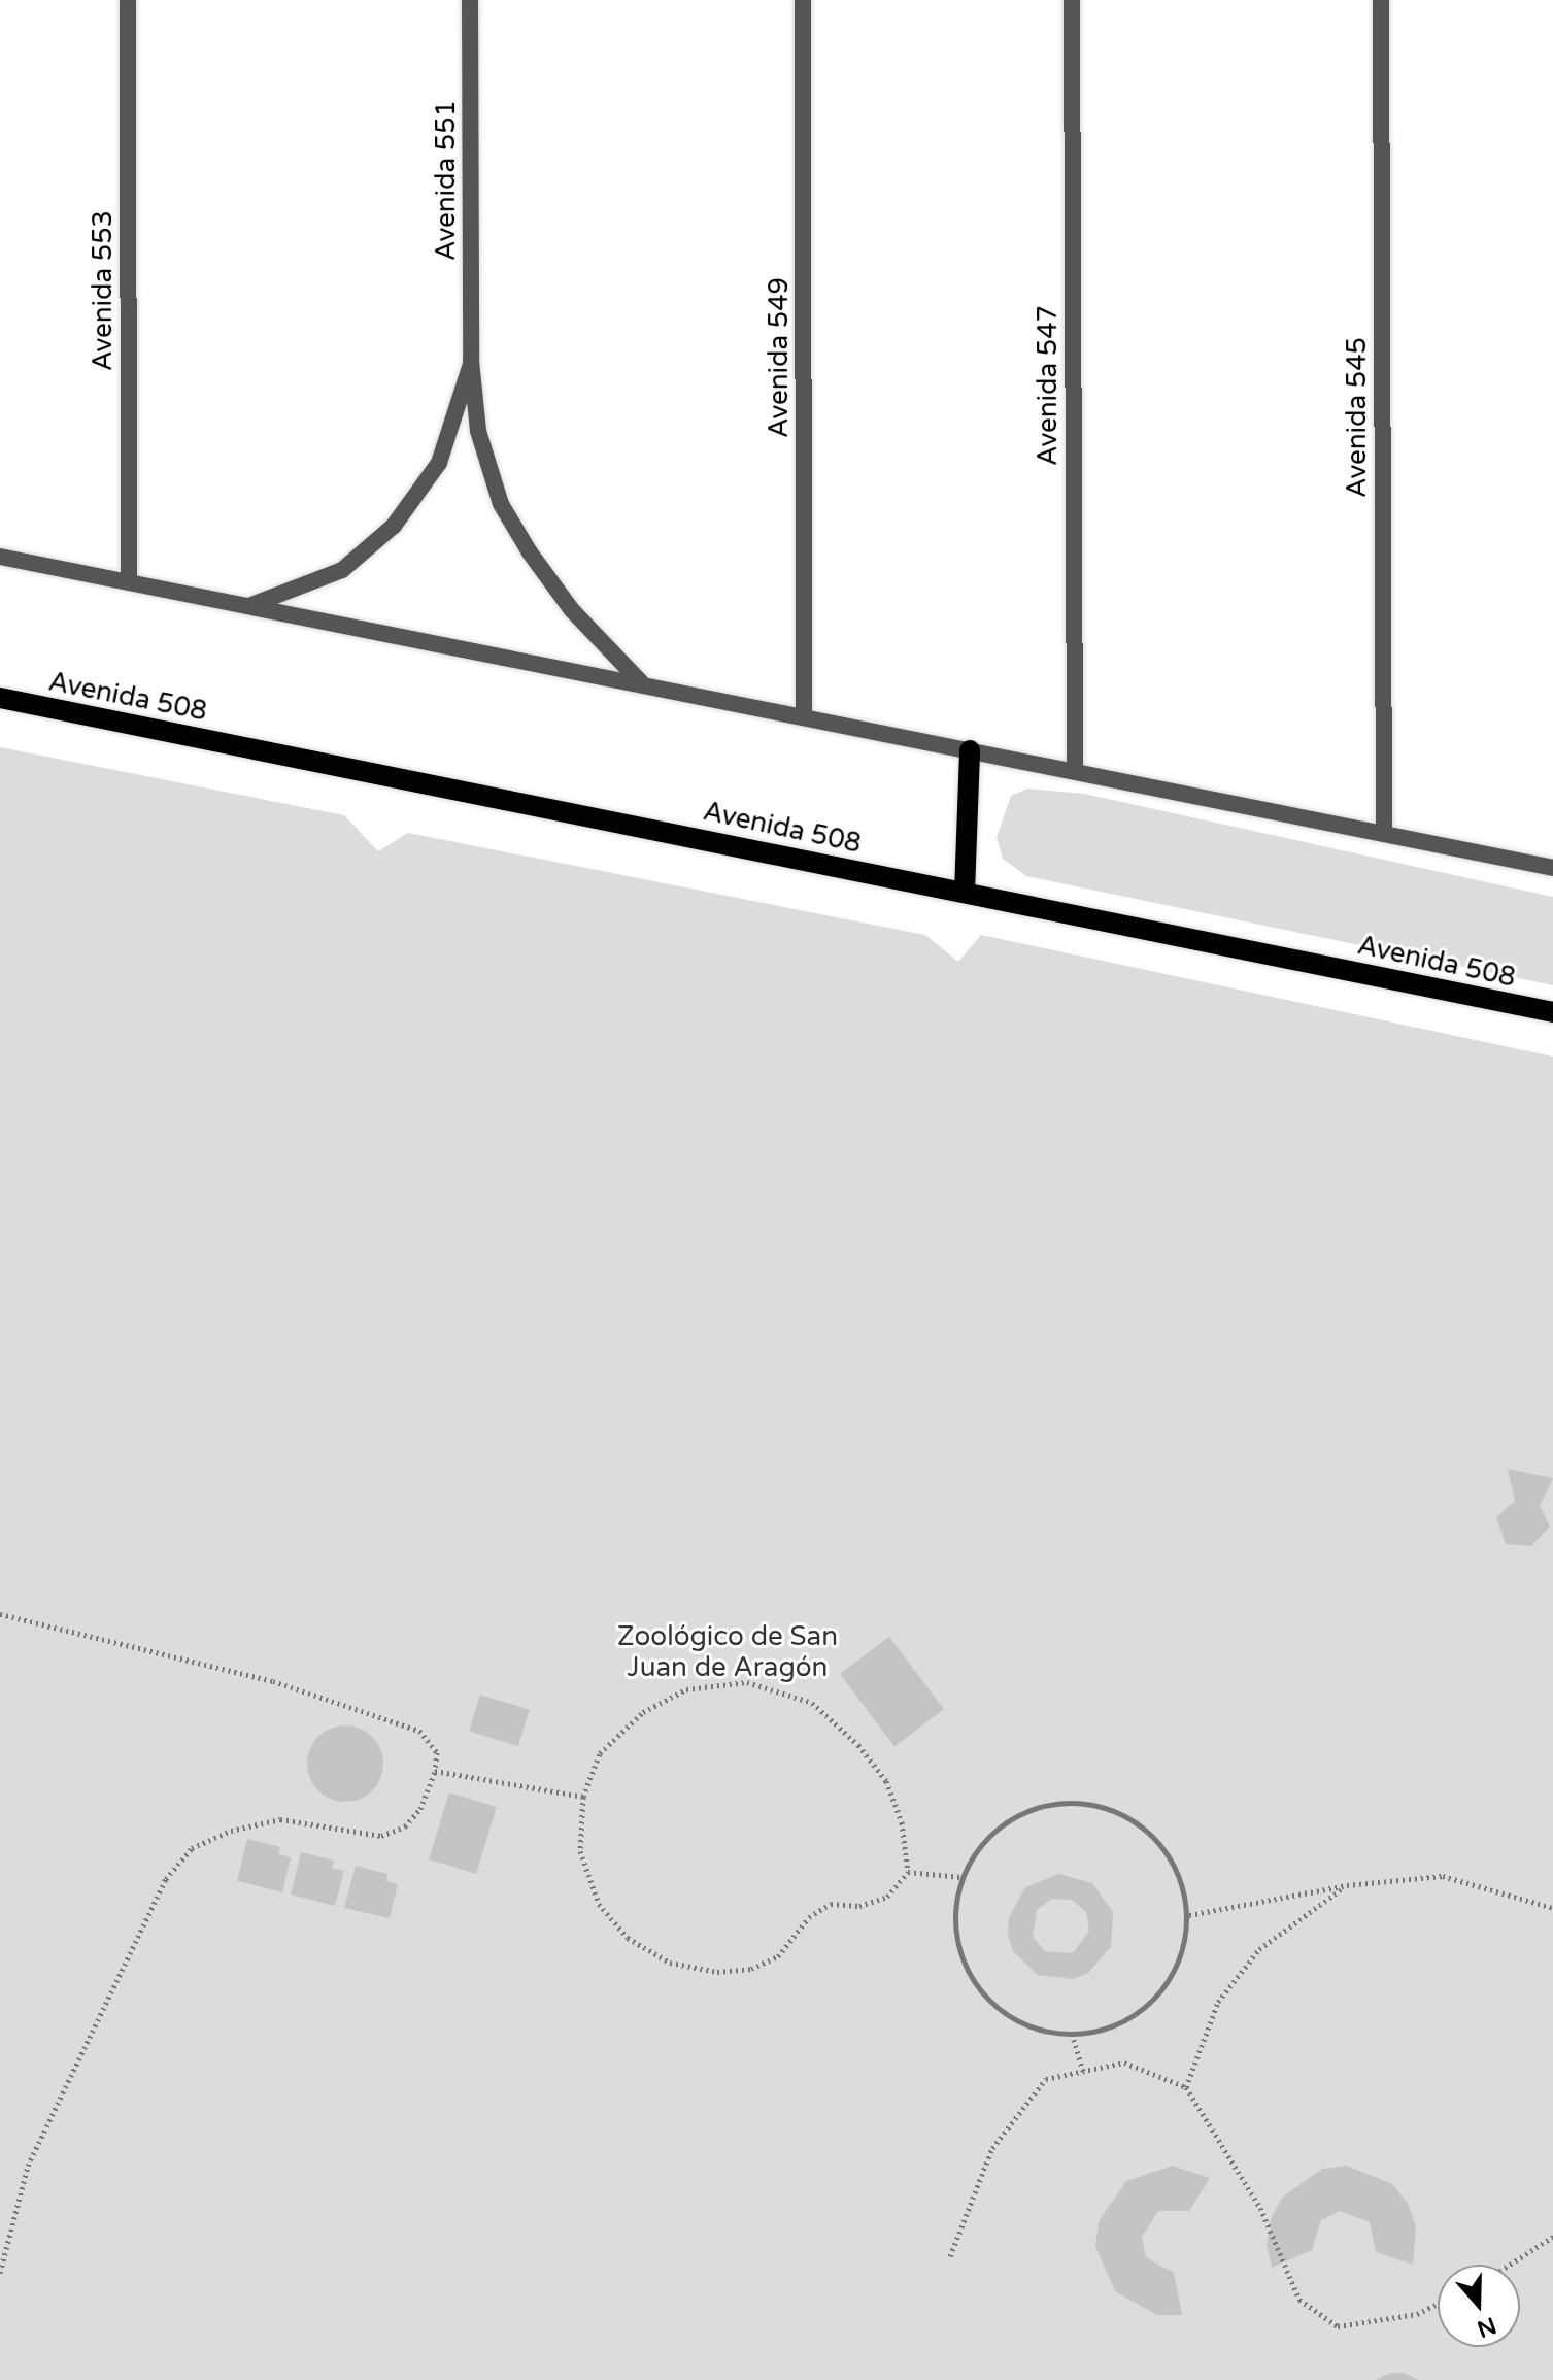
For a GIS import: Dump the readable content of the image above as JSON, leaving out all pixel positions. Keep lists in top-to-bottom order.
{
  "streets": {
    "main road": ["Avenida 508"],
    "street": [
      "Avenida 551",
      "Avenida 553",
      "Avenida 549",
      "Avenida 547",
      "Avenida 545"
    ]
  },
  "parks": ["Zoológico de San Juan de Aragón"],
  "north": "bottom"
}
